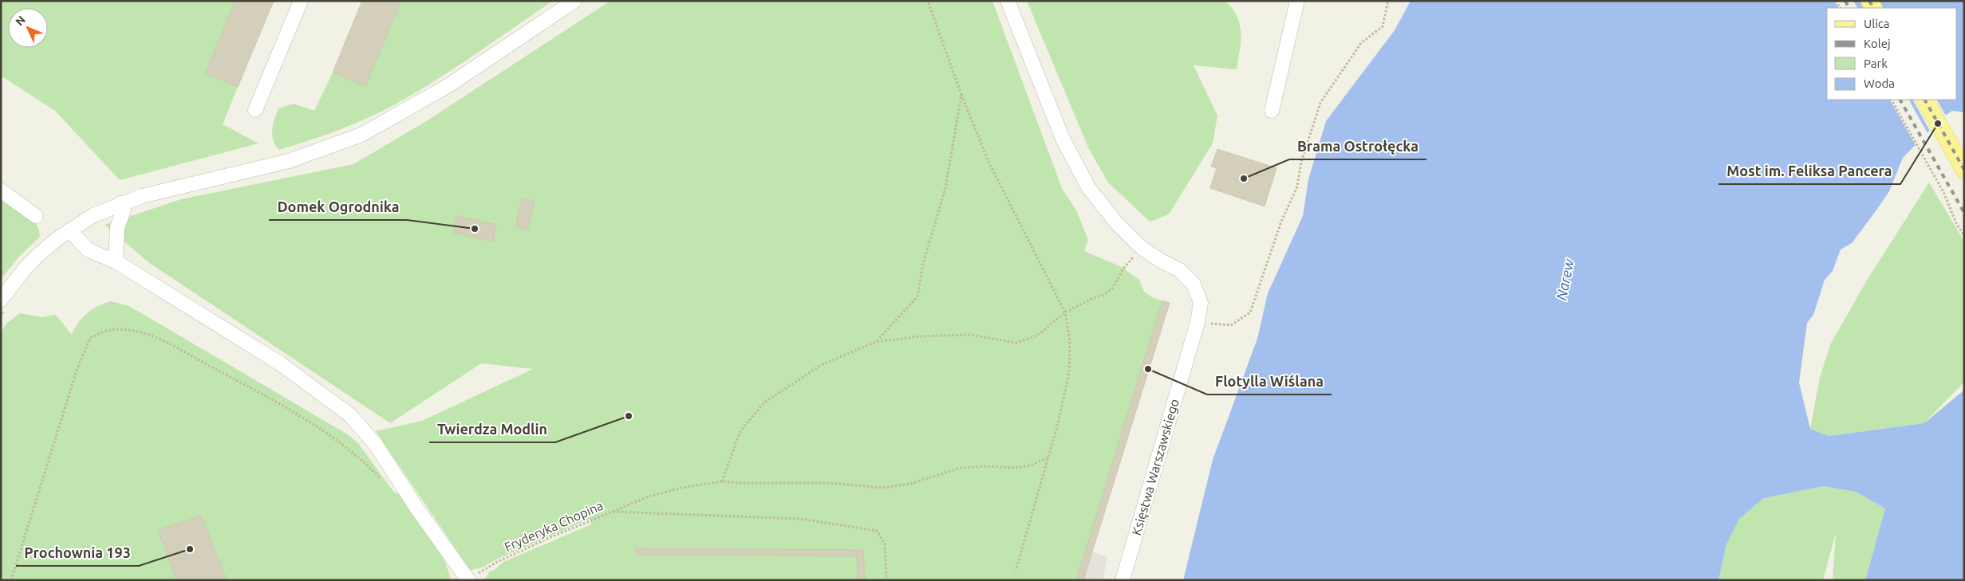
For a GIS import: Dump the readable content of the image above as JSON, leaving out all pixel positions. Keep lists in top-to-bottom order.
{
  "streets": {
    "street": ["Księstwa Warszawskiego"],
    "path": ["Fryderyka Chopina"]
  },
  "water": ["Narew"],
  "places": [
    "Most im. Feliksa Pancera",
    "Brama Ostrołęcka",
    "Domek Ogrodnika",
    "Flotylla Wiślana",
    "Twierdza Modlin",
    "Prochownia 193"
  ],
  "legend": [
    "Ulica",
    "Kolej",
    "Park",
    "Woda"
  ],
  "north": "top left"
}
